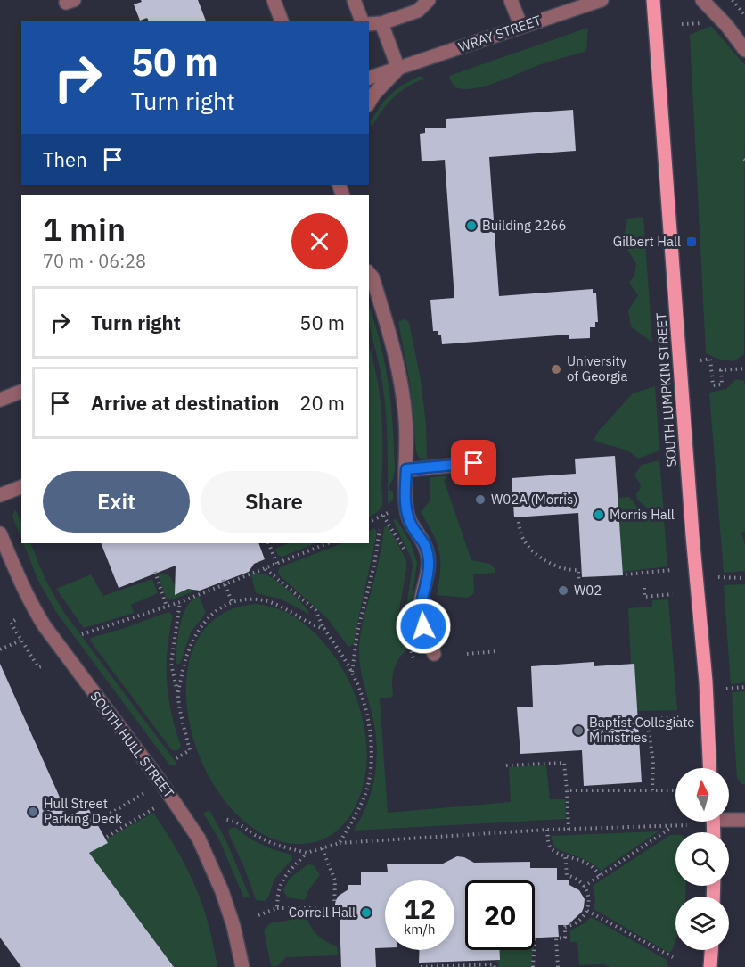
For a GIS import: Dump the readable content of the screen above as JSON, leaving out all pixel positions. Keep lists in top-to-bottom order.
{
  "streets": {
    "main road": ["SOUTH LUMPKIN STREET"],
    "street": ["WRAY STREET", "SOUTH HULL STREET"]
  },
  "places": {
    "other": [
      "Building 2266",
      "University of Georgia",
      "W02A (Morris)",
      "Morris Hall",
      "W02",
      "Baptist Collegiate Ministries",
      "Hull Street Parking Deck",
      "Correll Hall"
    ],
    "transit": ["Gilbert Hall"]
  },
  "north": "top",
  "page": {
    "turn": ["50 m", "Turn right"],
    "then": "Then",
    "heading": ["1 min", "70 m · 06:28"],
    "list": [
      {
        "name": "Turn right",
        "value": "50 m"
      },
      {
        "name": "Arrive at destination",
        "value": "20 m"
      }
    ],
    "buttons": ["Exit", "Share"],
    "speed": "12 km/h",
    "limit": "20"
  }
}
